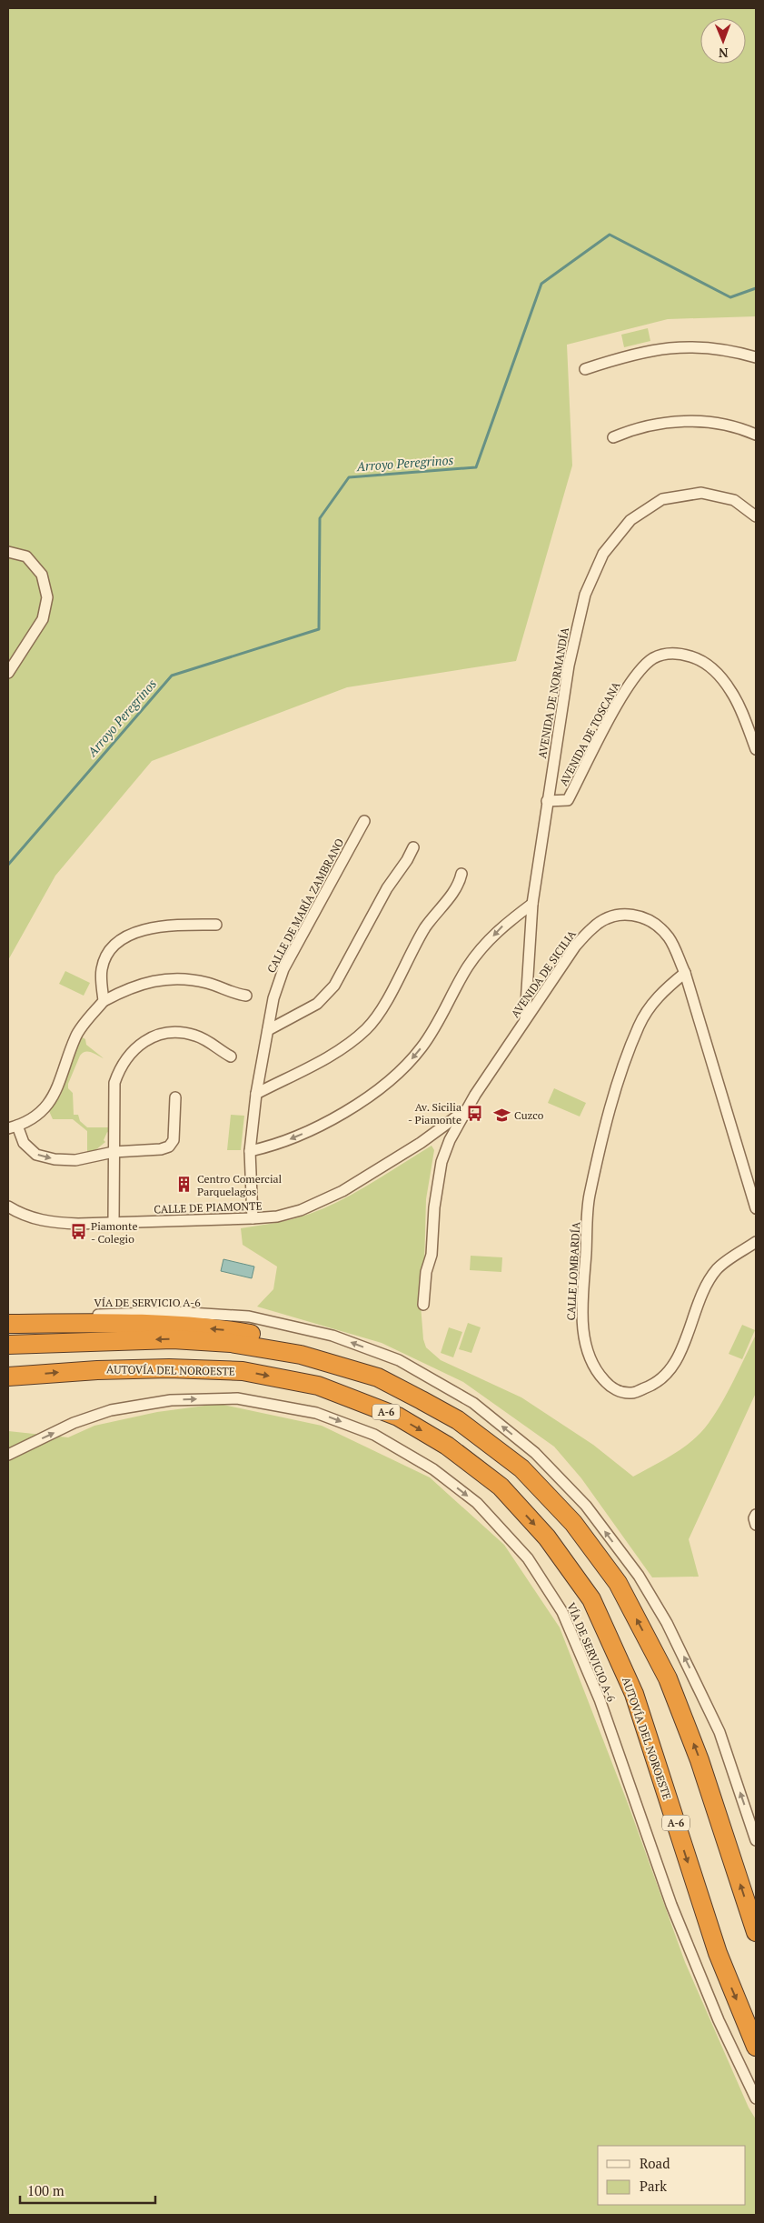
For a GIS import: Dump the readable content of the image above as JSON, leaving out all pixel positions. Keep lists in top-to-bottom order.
{
  "streets": {
    "highway": ["AUTOVÍA DEL NOROESTE", "A-6"],
    "street": [
      "AVENIDA DE NORMANDÍA",
      "AVENIDA DE TOSCANA",
      "CALLE DE MARÍA ZAMBRANO",
      "AVENIDA DE SICILIA",
      "CALLE DE PIAMONTE",
      "CALLE LOMBARDÍA",
      "VÍA DE SERVICIO A-6"
    ]
  },
  "crossings": [
    ["AVENIDA DE NORMANDÍA", "AVENIDA DE TOSCANA"],
    ["AVENIDA DE NORMANDÍA", "AVENIDA DE SICILIA"],
    ["CALLE DE MARÍA ZAMBRANO", "CALLE DE PIAMONTE"],
    ["AVENIDA DE SICILIA", "CALLE DE PIAMONTE"],
    ["AVENIDA DE SICILIA", "CALLE LOMBARDÍA"]
  ],
  "water": ["Arroyo Peregrinos"],
  "places": {
    "bus stop": ["Av. Sicilia - Piamonte", "Piamonte - Colegio"],
    "school or university": ["Cuzco"],
    "building": ["Centro Comercial Parquelagos"]
  },
  "legend": ["Road", "Park"],
  "scale_bar": "100 m",
  "north": "bottom"
}
